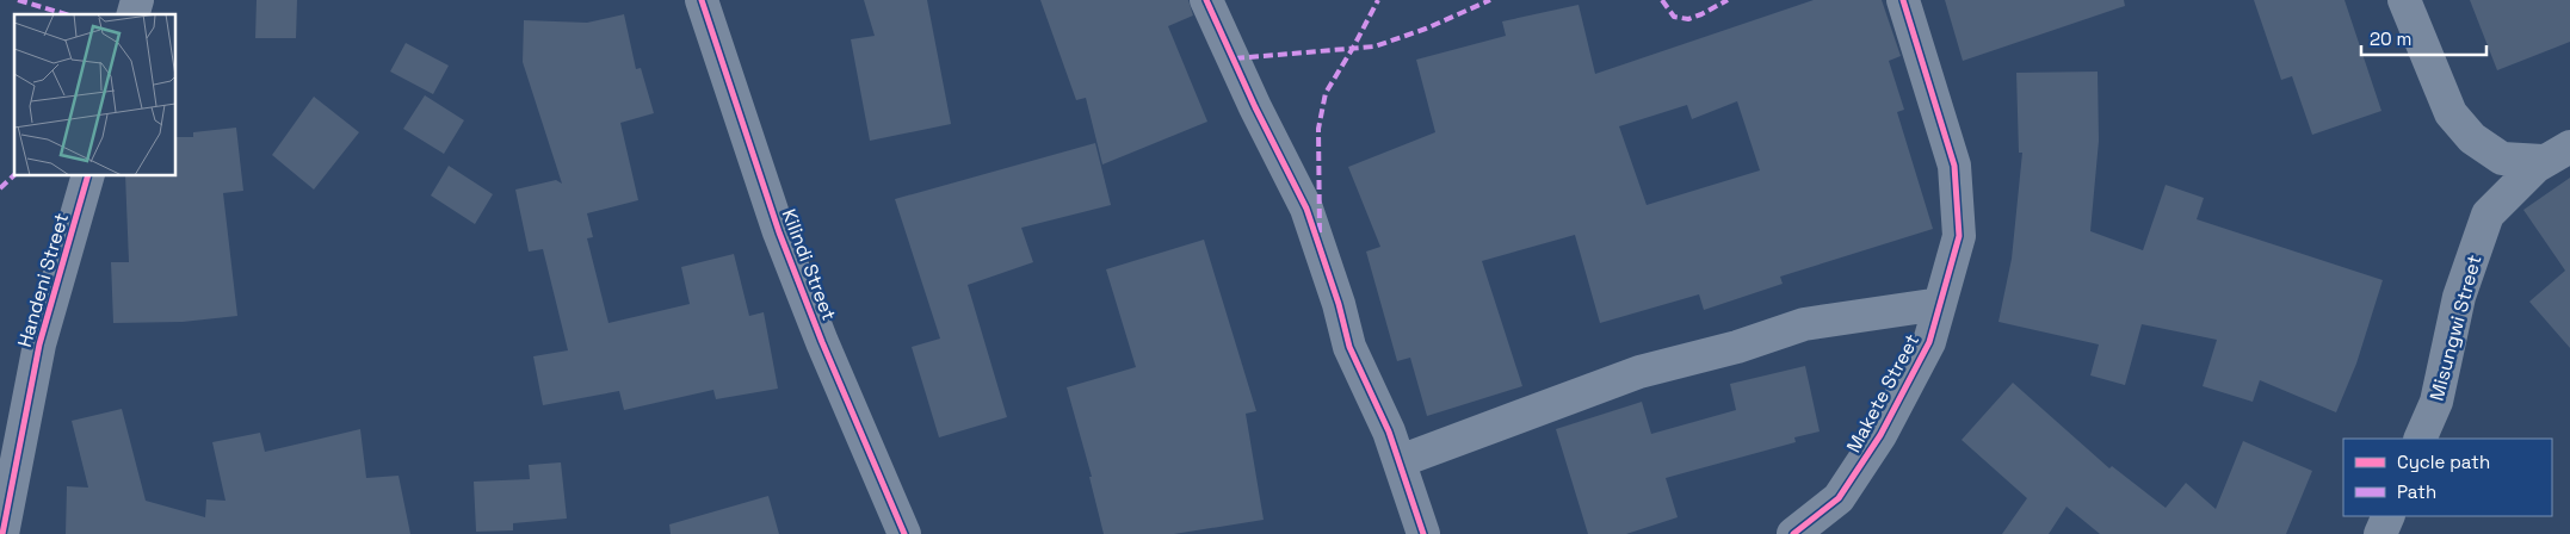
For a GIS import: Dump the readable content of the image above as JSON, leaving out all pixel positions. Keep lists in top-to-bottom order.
{
  "streets": {
    "street": [
      "Kilindi Street",
      "Handeni Street",
      "Misungwi Street",
      "Makete Street"
    ]
  },
  "legend": ["Cycle path", "Path"],
  "scale_bar": "20 m"
}
